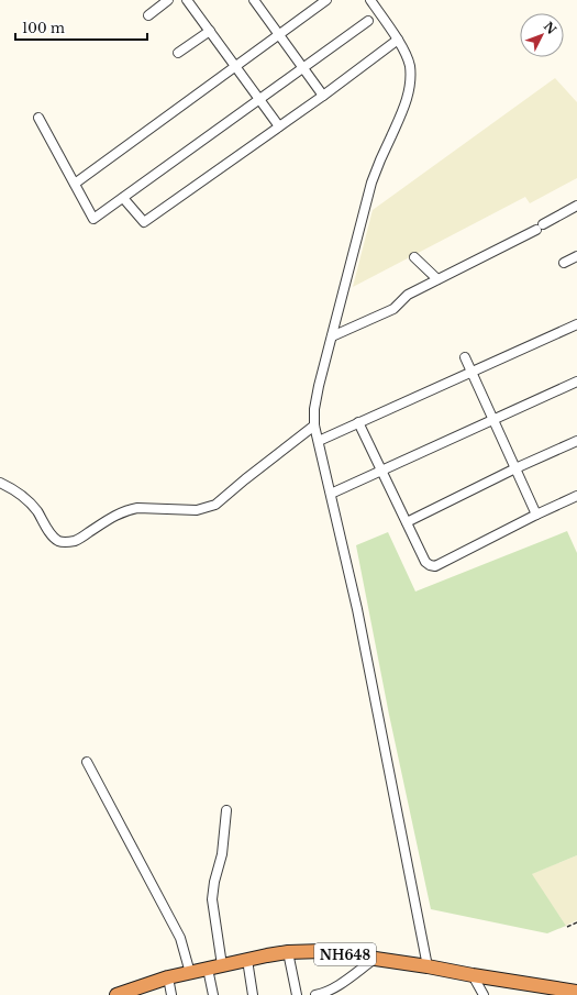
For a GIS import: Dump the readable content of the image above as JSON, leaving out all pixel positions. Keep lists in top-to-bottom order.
{
  "streets": {
    "highway": ["NH648"]
  },
  "scale_bar": "100 m",
  "north": "top right"
}
